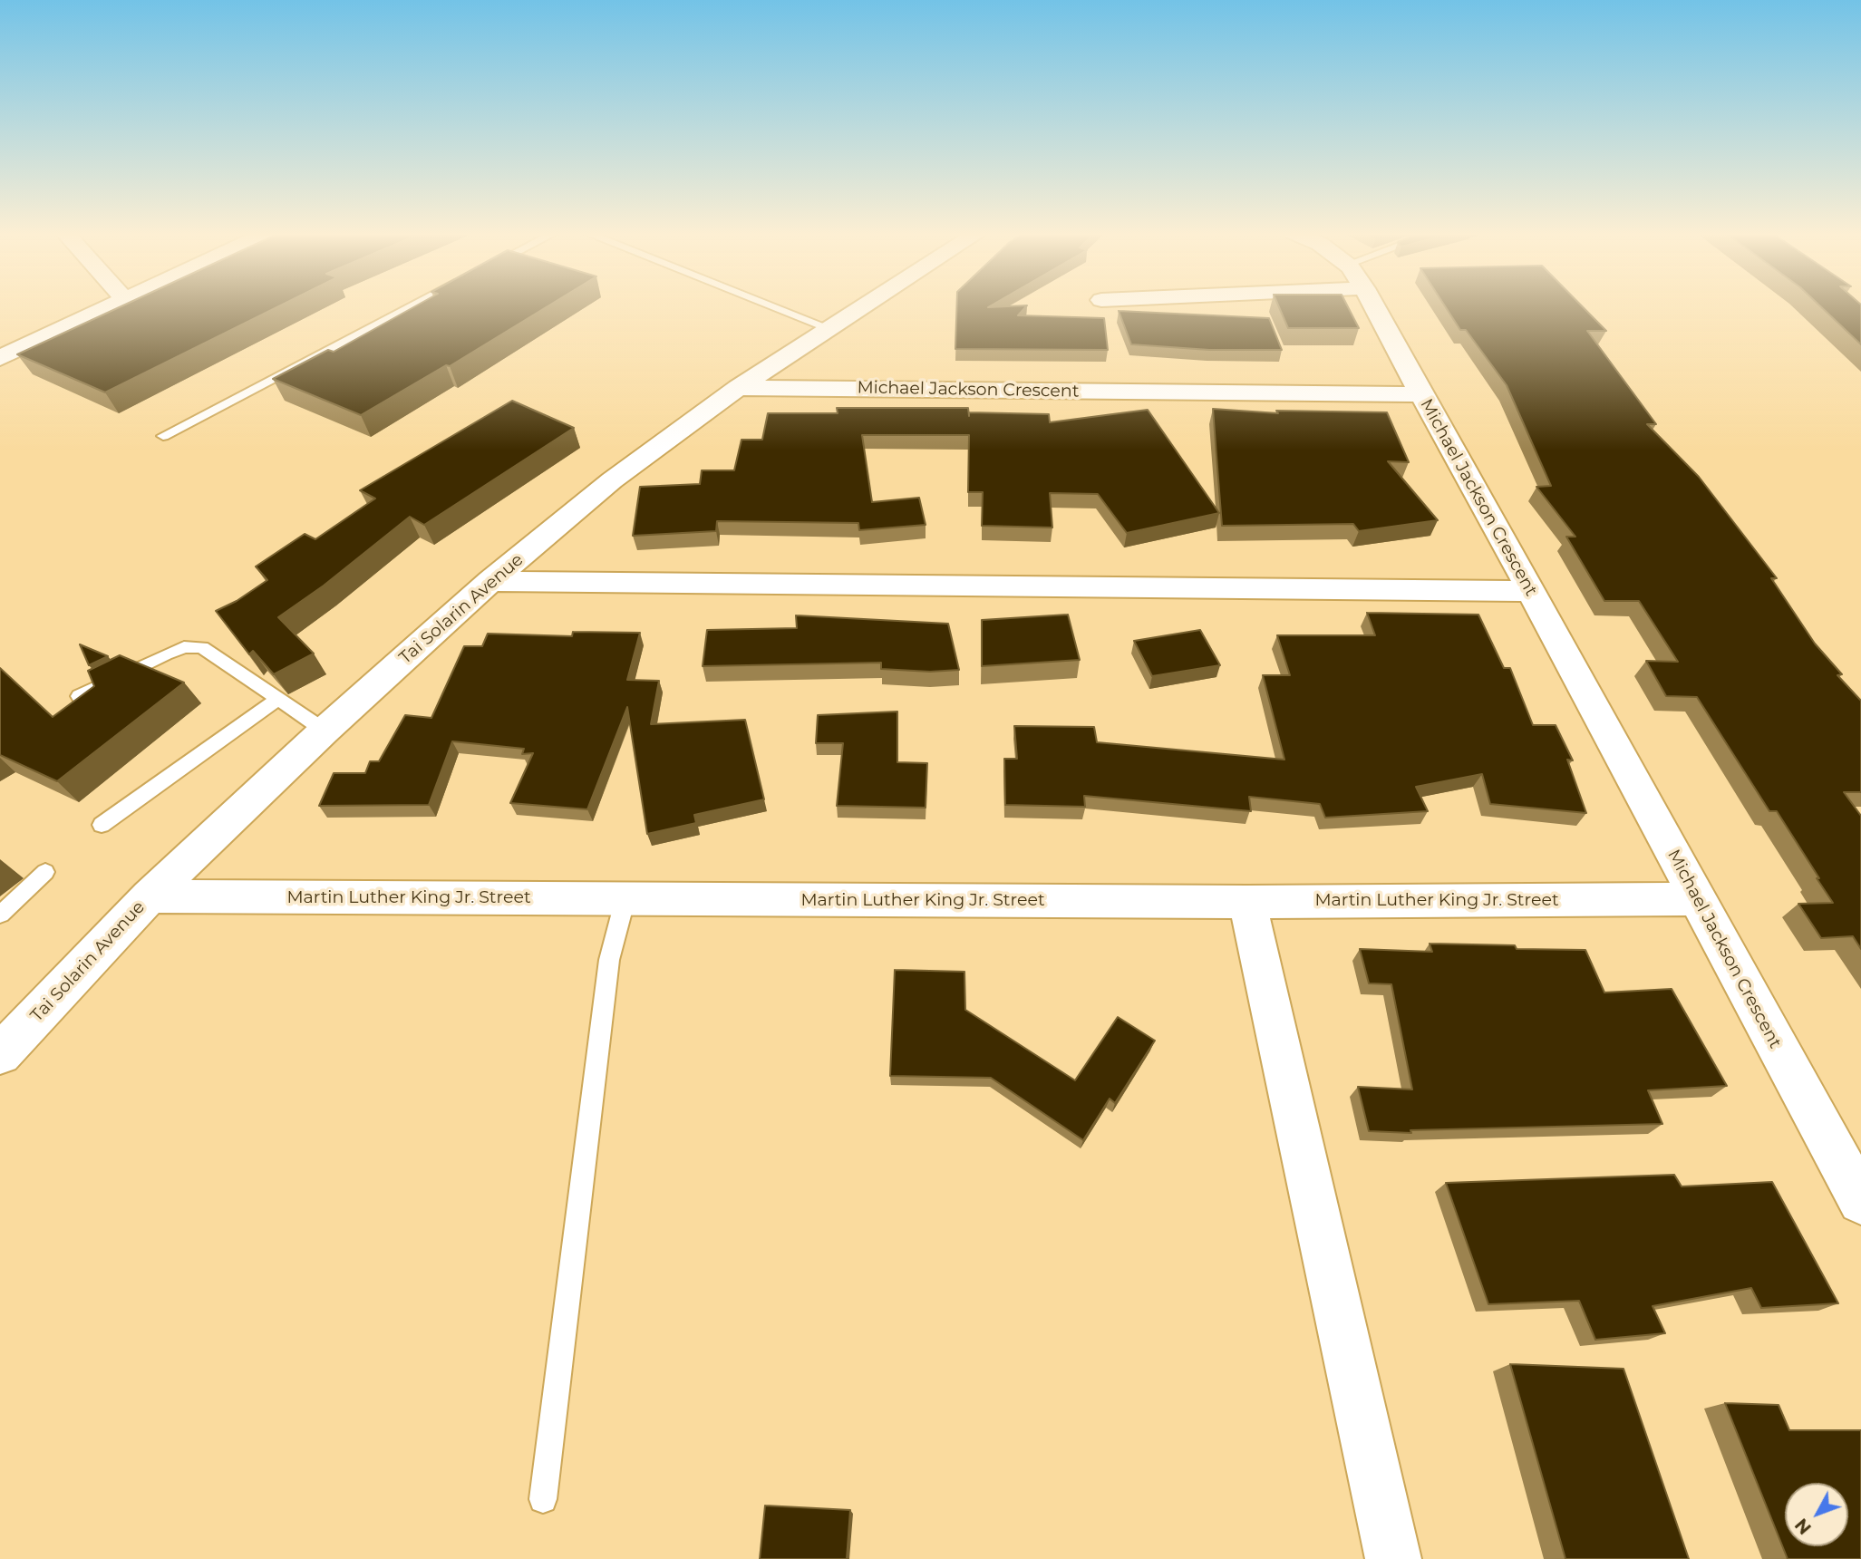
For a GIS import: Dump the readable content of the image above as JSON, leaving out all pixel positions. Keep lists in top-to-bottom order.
{
  "streets": {
    "street": ["Michael Jackson Crescent", "Tai Solarin Avenue", "Martin Luther King Jr. Street"]
  },
  "crossings": [
    ["Michael Jackson Crescent", "Tai Solarin Avenue"],
    ["Michael Jackson Crescent", "Martin Luther King Jr. Street"],
    ["Tai Solarin Avenue", "Martin Luther King Jr. Street"]
  ],
  "north": "bottom left"
}
